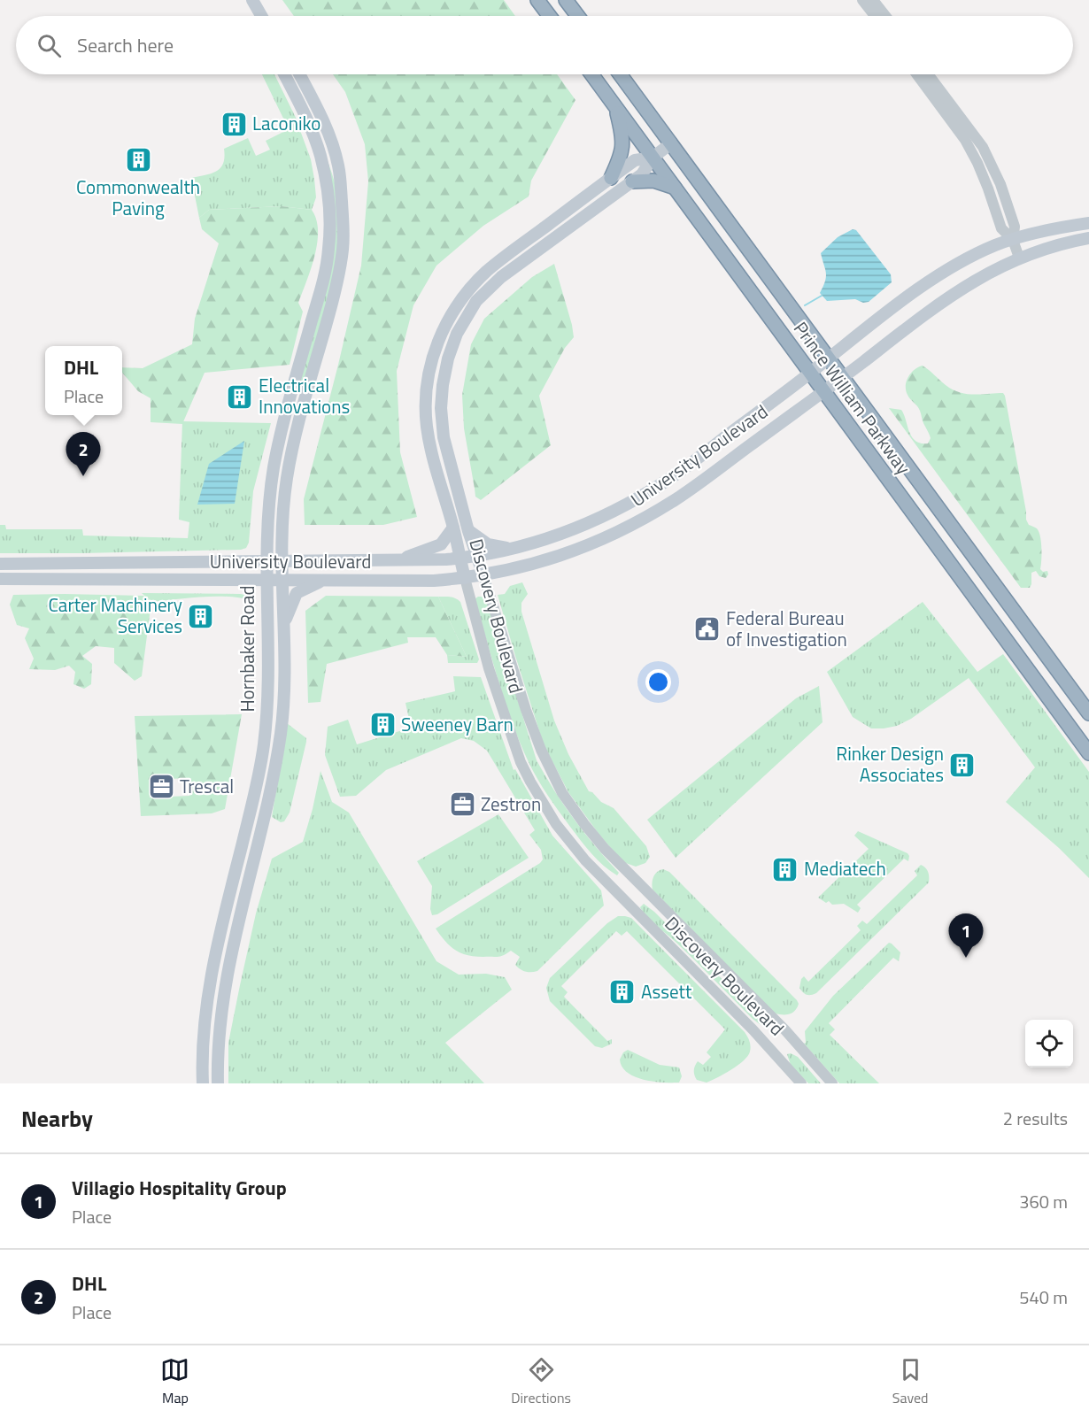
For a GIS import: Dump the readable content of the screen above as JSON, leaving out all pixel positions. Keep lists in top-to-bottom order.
{
  "streets": {
    "highway": ["Prince William Parkway"],
    "main road": ["University Boulevard", "Discovery Boulevard", "Hornbaker Road"]
  },
  "crossings": [
    ["Prince William Parkway", "University Boulevard"],
    ["Prince William Parkway", "Discovery Boulevard"],
    ["University Boulevard", "Discovery Boulevard"],
    ["University Boulevard", "Hornbaker Road"]
  ],
  "places": {
    "building": [
      "Laconiko",
      "Commonwealth Paving",
      "Electrical Innovations",
      "Carter Machinery Services",
      "Sweeney Barn",
      "Rinker Design Associates",
      "Mediatech",
      "Assett"
    ],
    "public building": ["Federal Bureau of Investigation"],
    "office": ["Trescal", "Zestron"]
  },
  "page": {
    "search": "Search here",
    "popup": ["DHL", "Place"],
    "pins": ["2", "1"],
    "heading": ["Nearby", "2 results"],
    "list": [
      {
        "mark": "1",
        "name": "Villagio Hospitality Group",
        "note": "Place",
        "value": "360 m"
      },
      {
        "mark": "2",
        "name": "DHL",
        "note": "Place",
        "value": "540 m"
      }
    ],
    "nav": ["Map", "Directions", "Saved"]
  }
}
